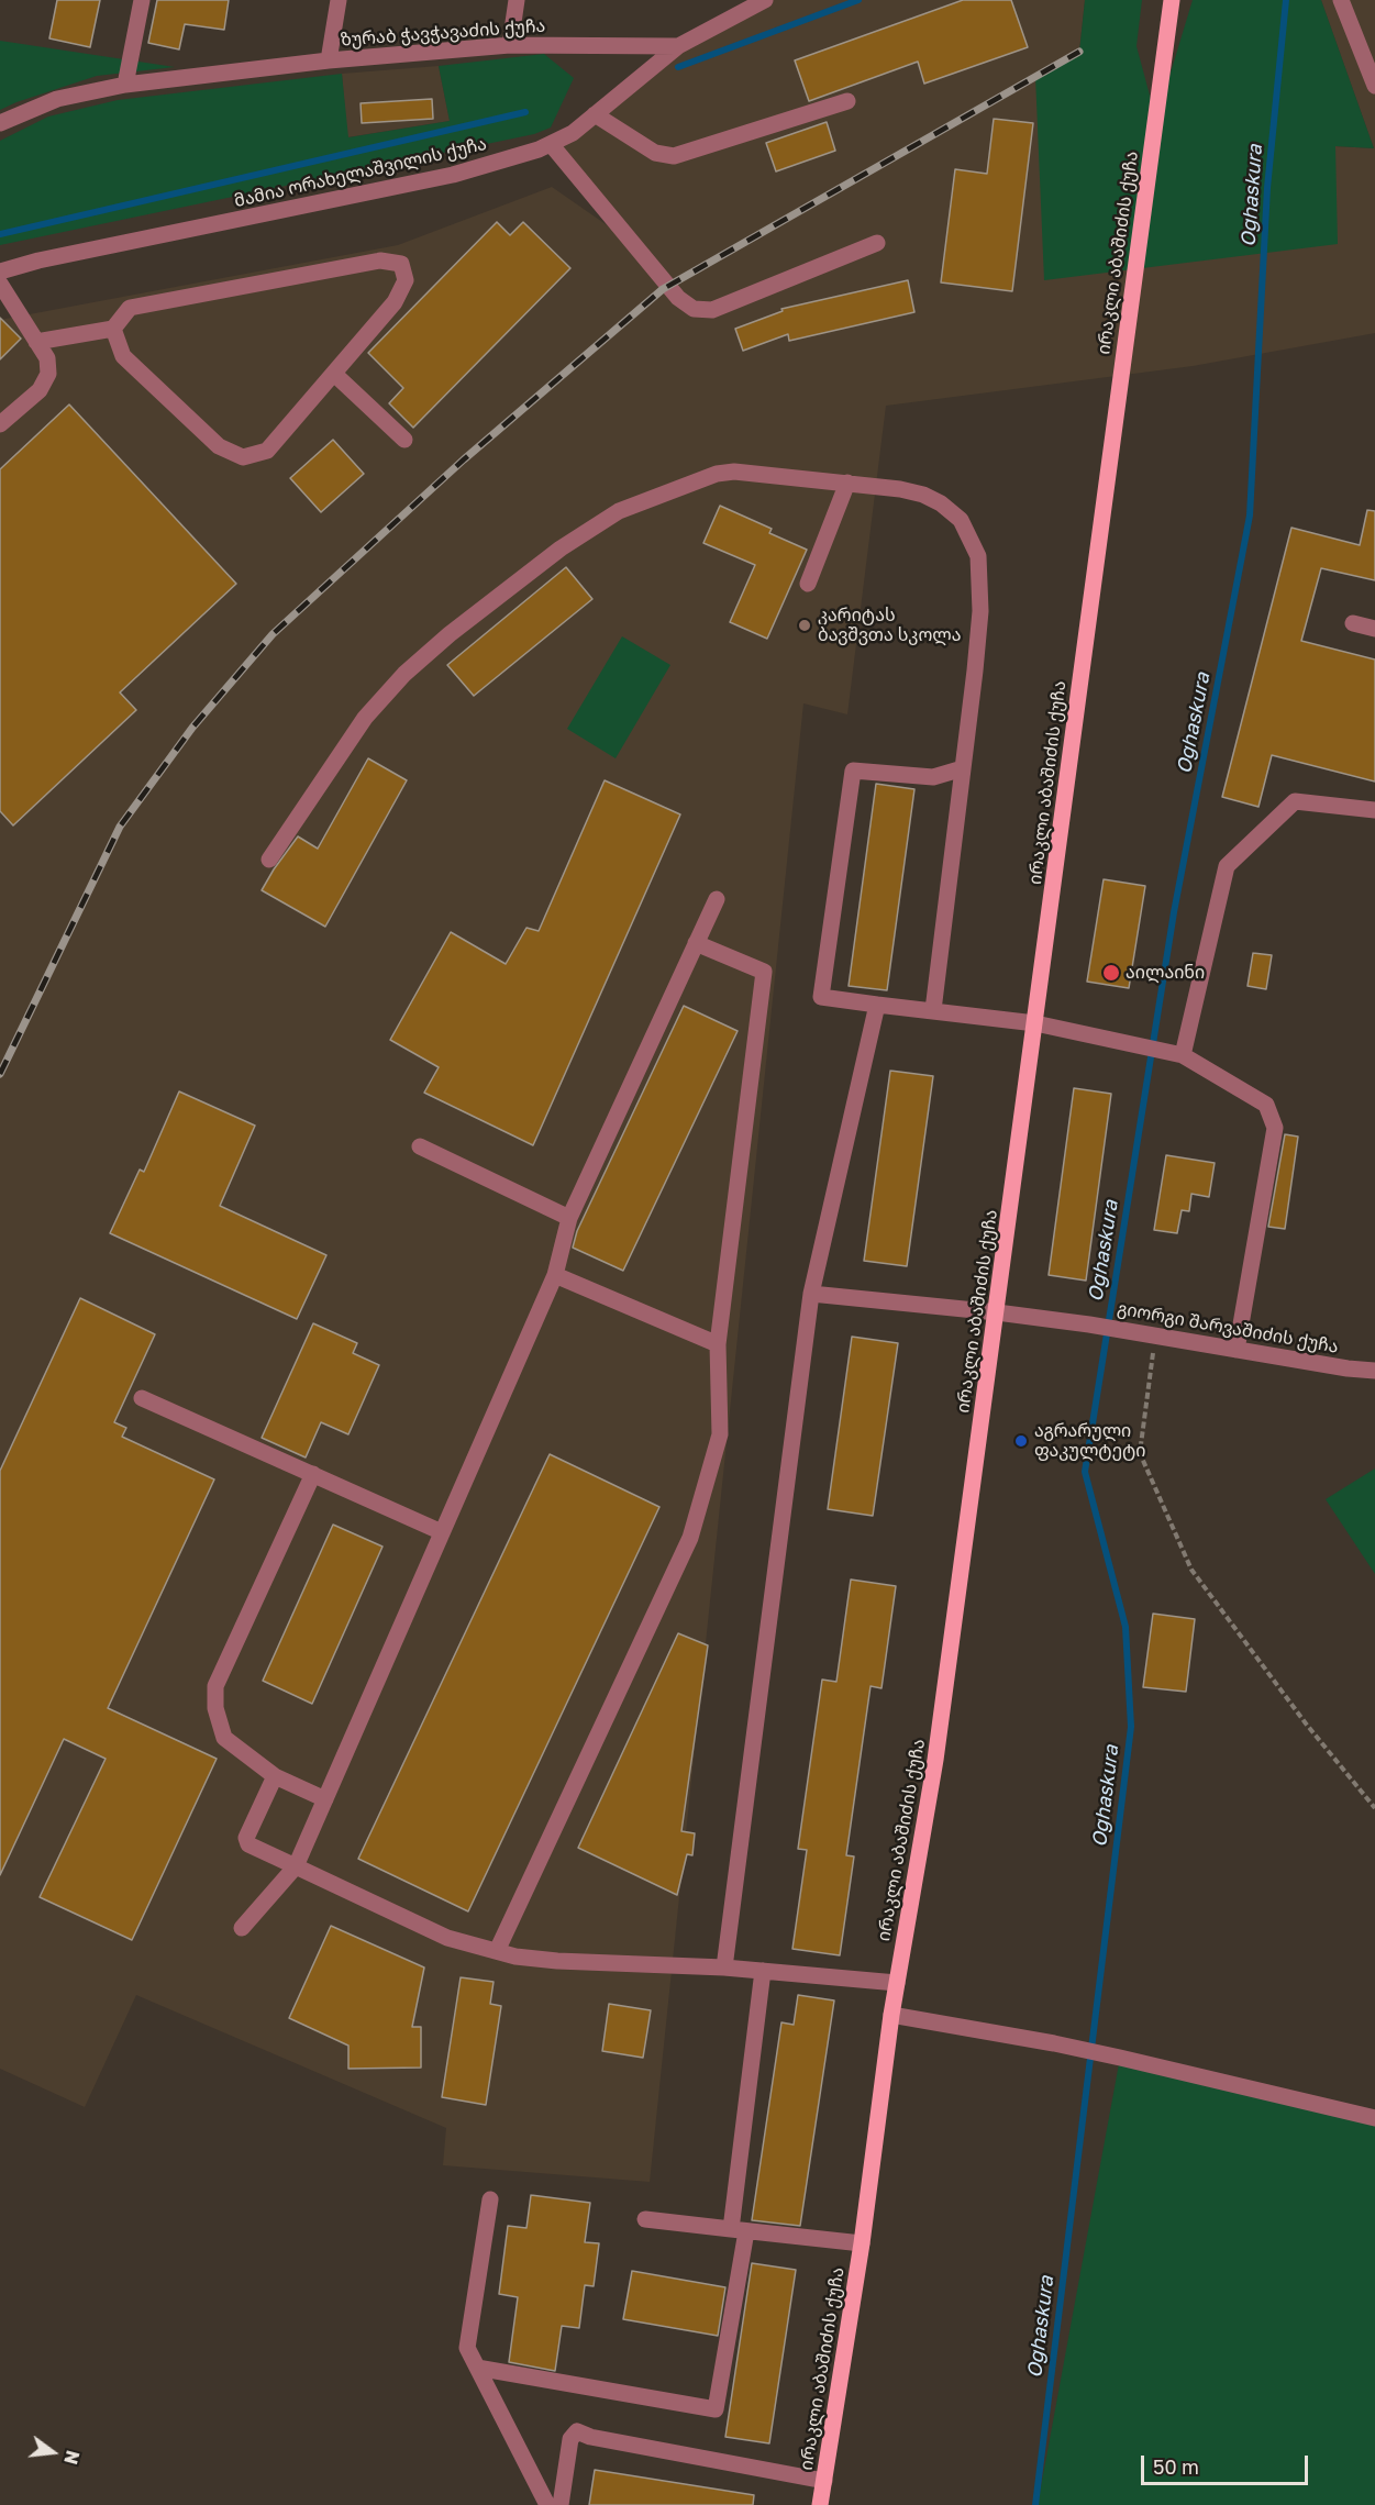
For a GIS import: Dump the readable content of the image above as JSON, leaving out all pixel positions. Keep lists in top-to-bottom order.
{
  "streets": {
    "main road": ["ირაკლი აბაშიძის ქუჩა"],
    "street": ["ზურაბ ჭავჭავაძის ქუჩა", "მამია ორახელაშვილის ქუჩა", "გიორგი შარვაშიძის ქუჩა"]
  },
  "crossings": [
    ["ზურაბ ჭავჭავაძის ქუჩა", "მამია ორახელაშვილის ქუჩა"],
    ["ირაკლი აბაშიძის ქუჩა", "გიორგი შარვაშიძის ქუჩა"]
  ],
  "water": ["Oghaskura"],
  "places": ["კარიტას ბავშვთა სკოლა", "აილაინი", "აგრარული ფაკულტეტი"],
  "scale_bar": "50 m",
  "north": "right"
}
